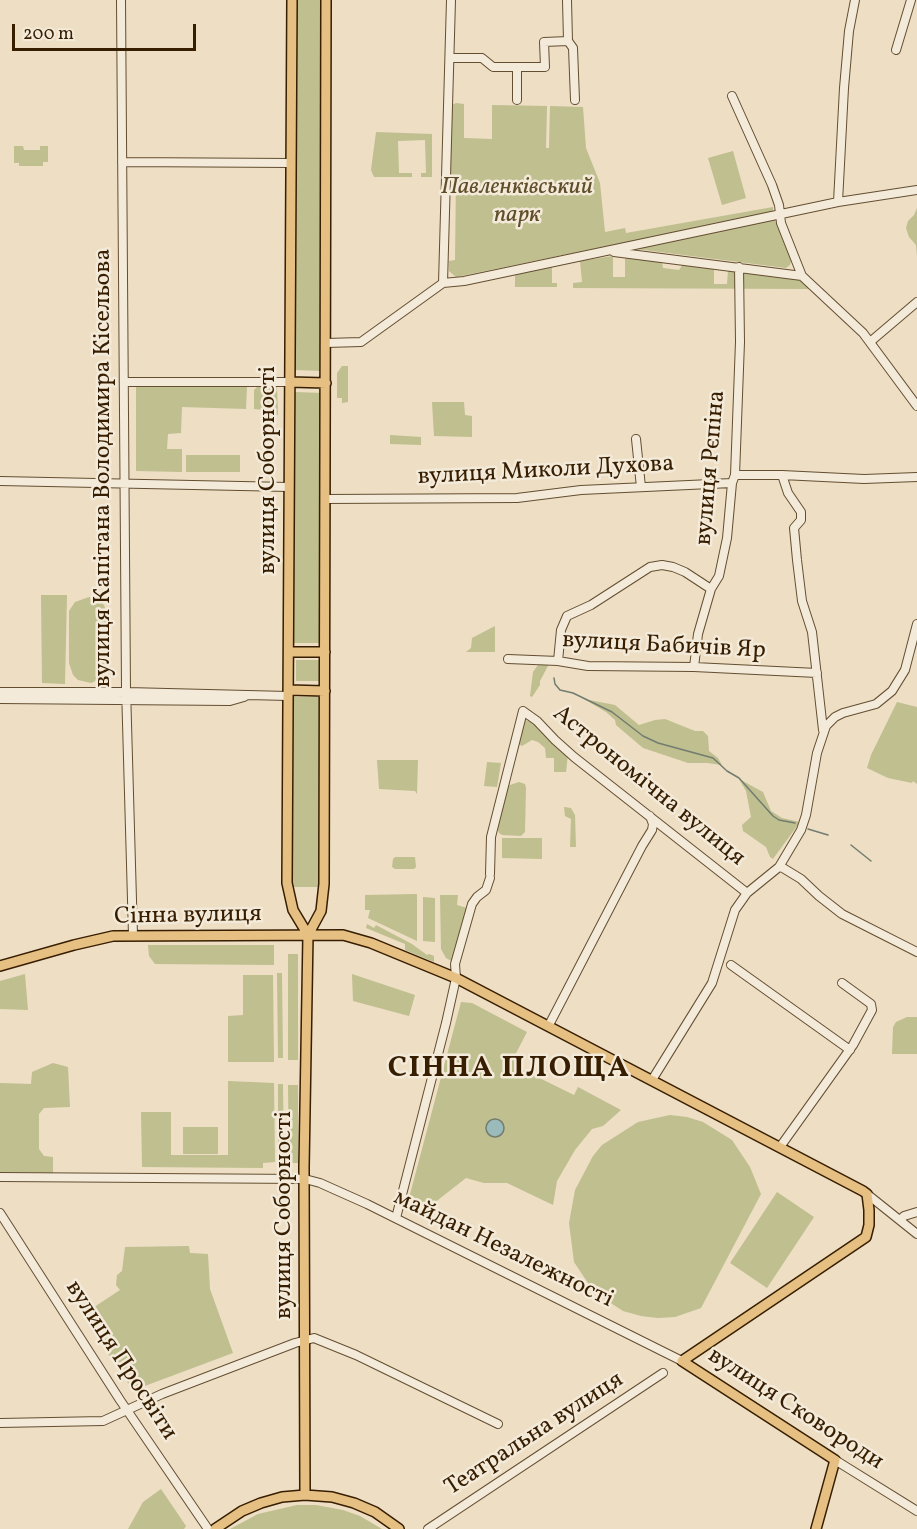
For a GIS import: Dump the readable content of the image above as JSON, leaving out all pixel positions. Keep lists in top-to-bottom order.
{
  "streets": {
    "main road": ["вулиця Соборності", "Сінна вулиця", "вулиця Сковороди"],
    "street": [
      "вулиця Капітана Володимира Кісельова",
      "вулиця Рєпіна",
      "вулиця Миколи Духова",
      "вулиця Бабичів Яр",
      "Астрономічна вулиця",
      "майдан Незалежності",
      "вулиця Просвіти",
      "Театральна вулиця"
    ]
  },
  "crossings": [
    ["вулиця Капітана Володимира Кісельова", "Сінна вулиця"],
    ["вулиця Рєпіна", "вулиця Миколи Духова"],
    ["вулиця Рєпіна", "вулиця Бабичів Яр"],
    ["вулиця Соборності", "вулиця Миколи Духова"],
    ["вулиця Соборності", "Сінна вулиця"],
    ["вулиця Соборності", "майдан Незалежності"],
    ["майдан Незалежності", "вулиця Сковороди"]
  ],
  "districts": ["СІННА ПЛОЩА"],
  "parks": ["Павленківський парк"],
  "scale_bar": "200 m"
}
